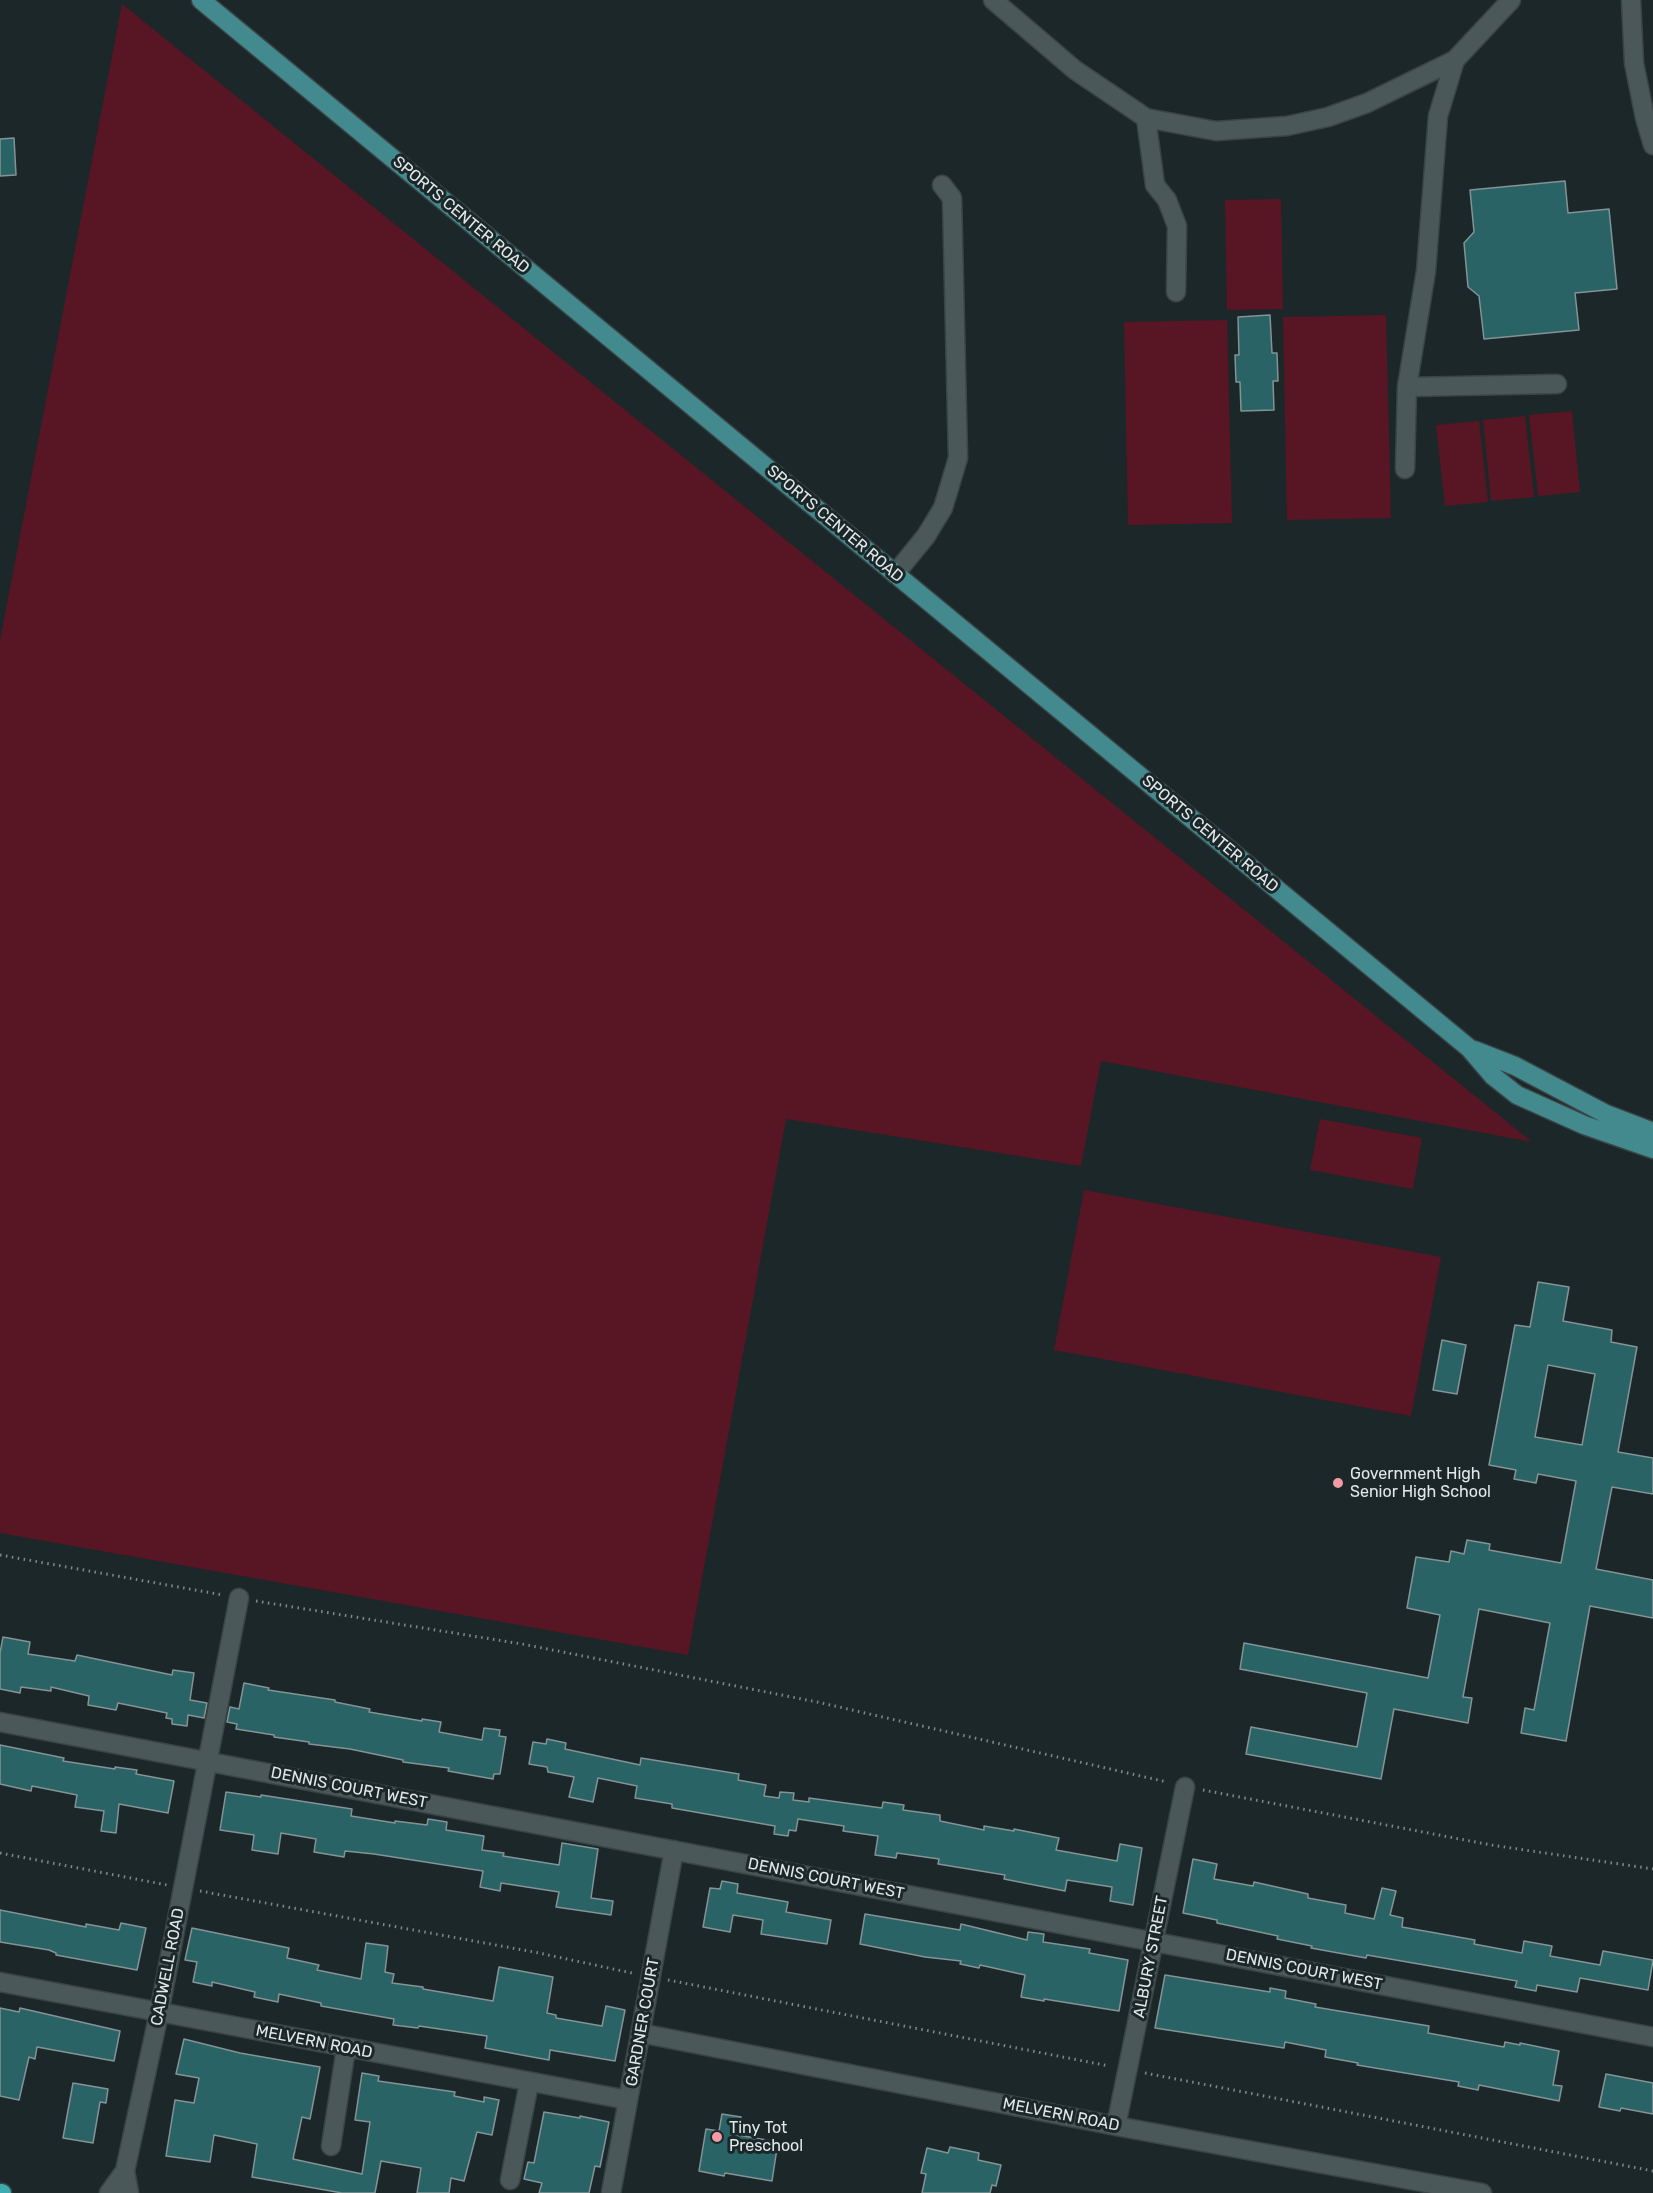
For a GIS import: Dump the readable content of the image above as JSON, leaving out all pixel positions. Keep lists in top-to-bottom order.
{
  "streets": {
    "main road": ["SPORTS CENTER ROAD"],
    "street": [
      "DENNIS COURT WEST",
      "ALBURY STREET",
      "CADWELL ROAD",
      "GARDNER COURT",
      "MELVERN ROAD"
    ]
  },
  "crossings": [
    ["DENNIS COURT WEST", "ALBURY STREET"],
    ["DENNIS COURT WEST", "CADWELL ROAD"],
    ["DENNIS COURT WEST", "GARDNER COURT"],
    ["ALBURY STREET", "MELVERN ROAD"],
    ["CADWELL ROAD", "MELVERN ROAD"],
    ["GARDNER COURT", "MELVERN ROAD"]
  ],
  "places": ["Government High Senior High School", "Tiny Tot Preschool"]
}
